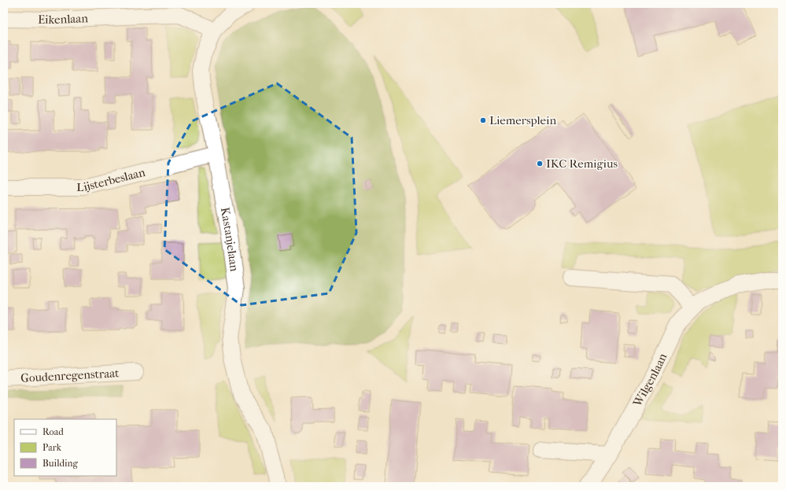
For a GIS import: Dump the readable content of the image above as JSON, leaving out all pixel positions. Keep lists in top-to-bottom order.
{
  "streets": {
    "street": [
      "Eikenlaan",
      "Lijsterbeslaan",
      "Kastanjelaan",
      "Goudenregenstraat",
      "Wilgenlaan"
    ]
  },
  "crossings": [
    ["Eikenlaan", "Kastanjelaan"],
    ["Lijsterbeslaan", "Kastanjelaan"]
  ],
  "places": ["Liemersplein", "IKC Remigius"],
  "legend": ["Road", "Park", "Building"]
}
